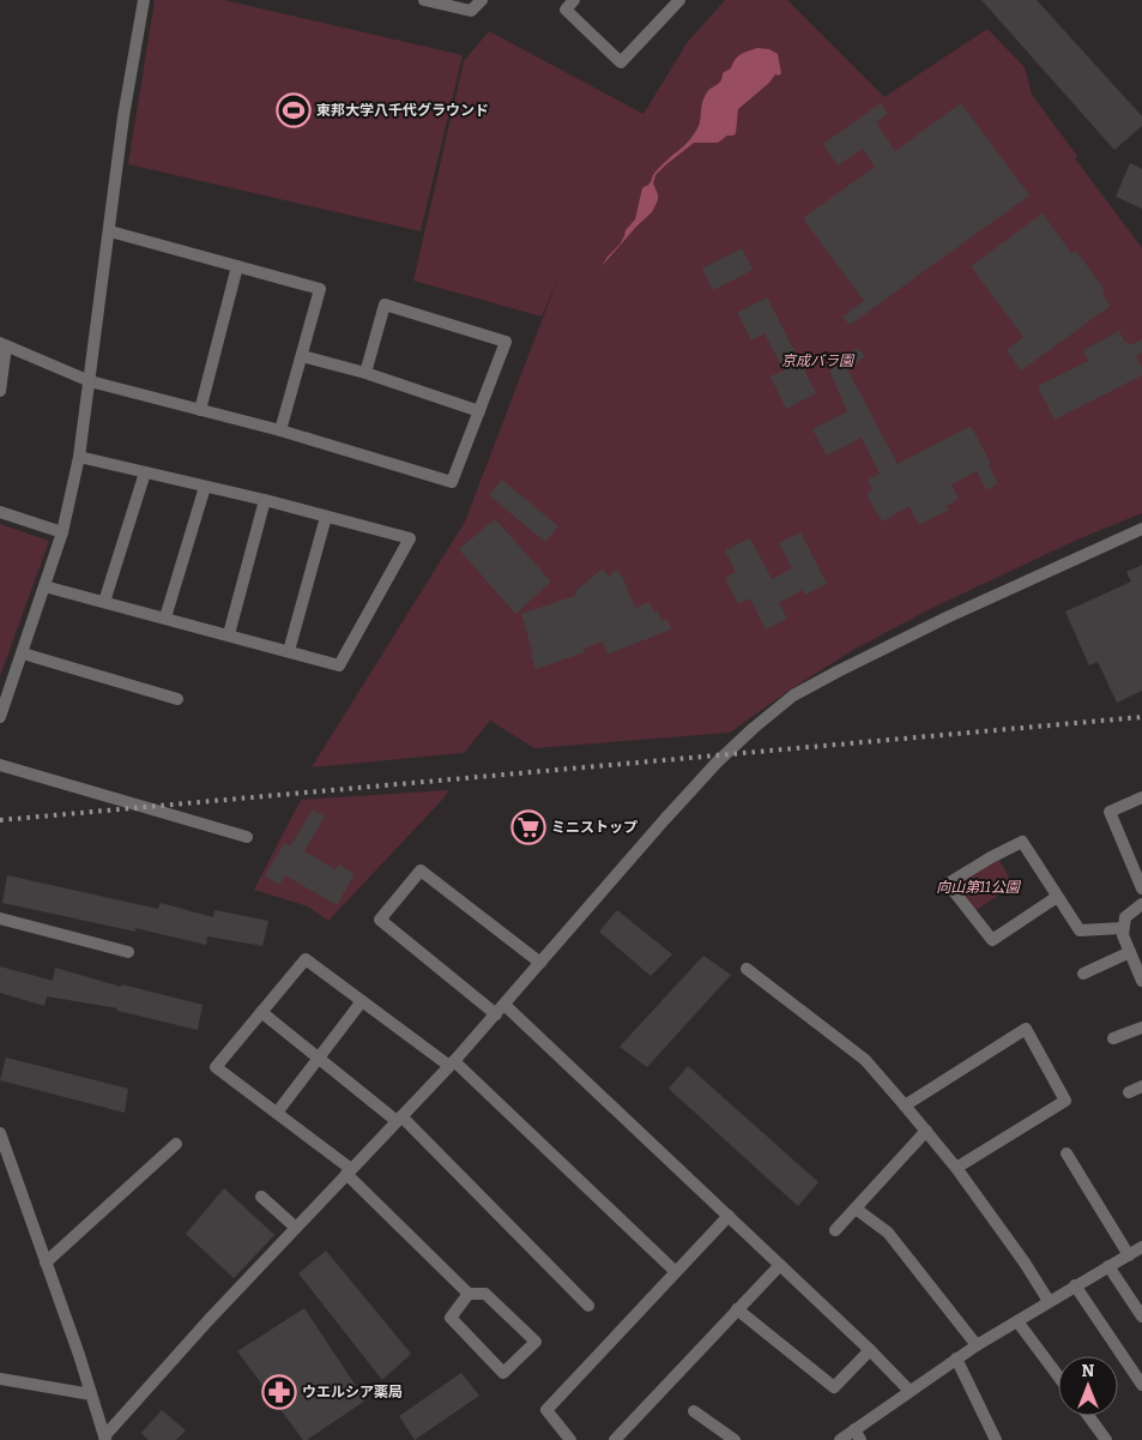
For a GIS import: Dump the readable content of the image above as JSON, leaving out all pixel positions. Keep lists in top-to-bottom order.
{
  "parks": ["京成バラ園", "向山第11公園"],
  "places": {
    "sports": ["東邦大学八千代グラウンド"],
    "supermarket": ["ミニストップ"],
    "pharmacy": ["ウエルシア薬局"]
  },
  "north": "top"
}
